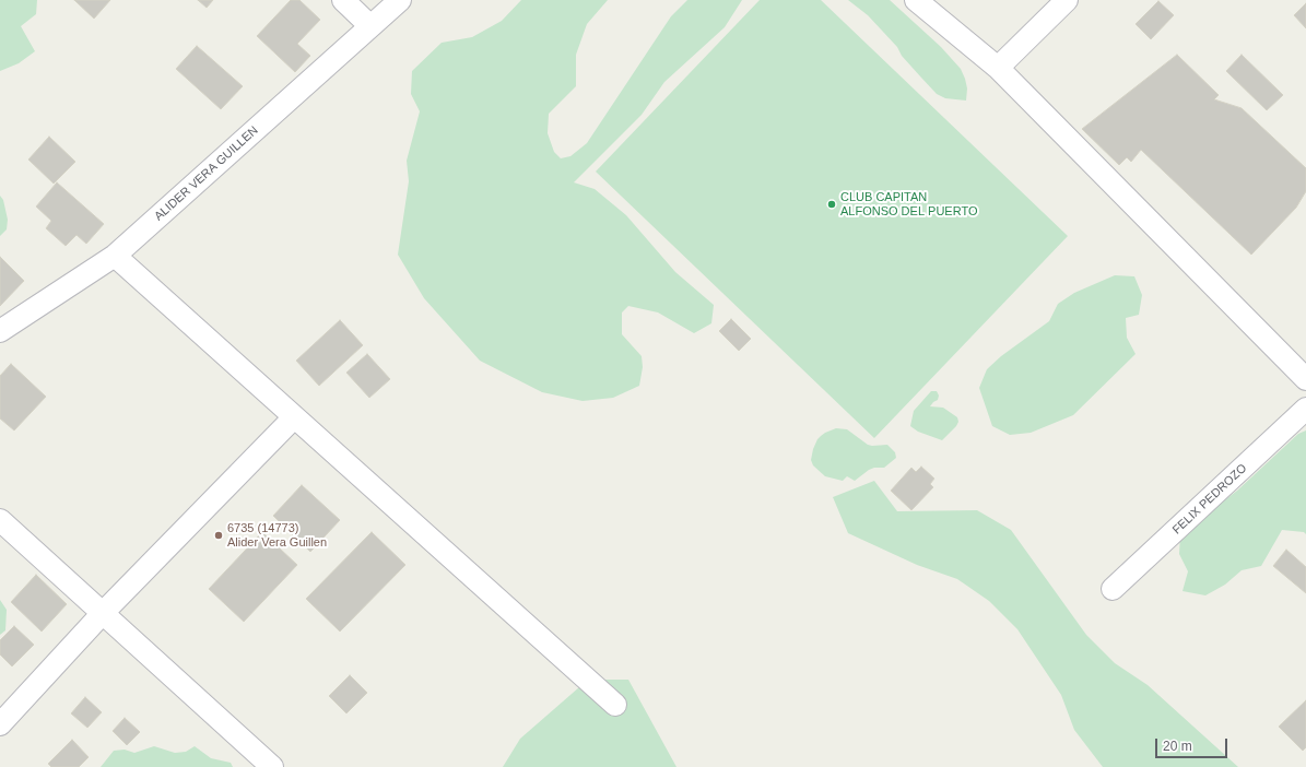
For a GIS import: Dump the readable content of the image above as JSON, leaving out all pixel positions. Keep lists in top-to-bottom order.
{
  "streets": {
    "street": ["ALIDER VERA GUILLEN", "FELIX PEDROZO"]
  },
  "places": ["CLUB CAPITAN ALFONSO DEL PUERTO", "6735 (14773) Alider Vera Guillen"],
  "scale_bar": "20 m"
}
